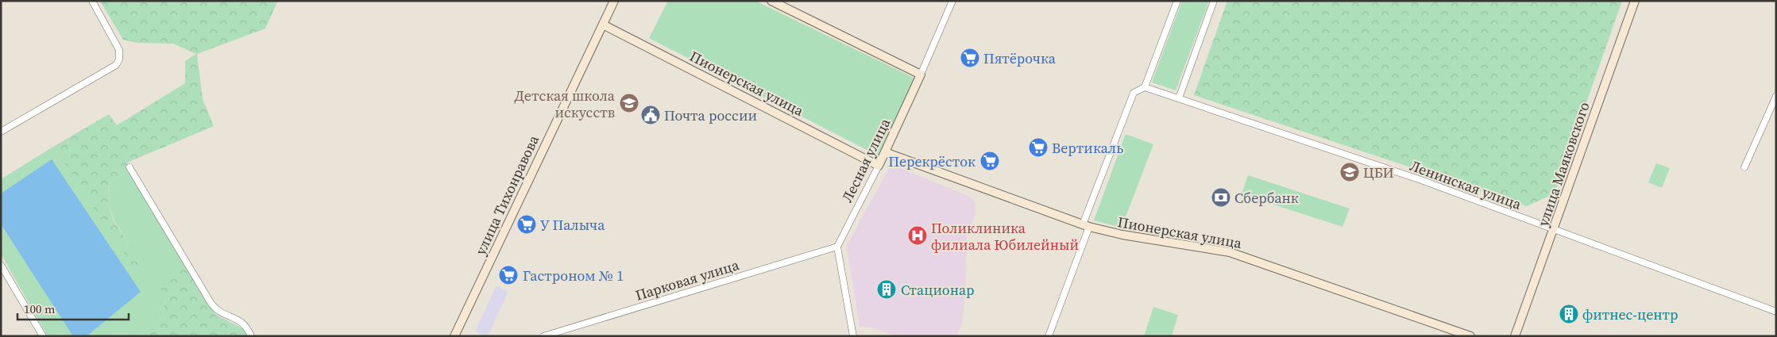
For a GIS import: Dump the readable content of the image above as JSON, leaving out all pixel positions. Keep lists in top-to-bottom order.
{
  "streets": {
    "street": [
      "Пионерская улица",
      "Лесная улица",
      "улица Маяковского",
      "Ленинская улица",
      "улица Тихонравова",
      "Парковая улица"
    ]
  },
  "crossings": [
    ["Пионерская улица", "Лесная улица"],
    ["Пионерская улица", "улица Тихонравова"],
    ["Лесная улица", "Парковая улица"],
    ["улица Маяковского", "Ленинская улица"]
  ],
  "places": {
    "supermarket": [
      "Пятёрочка",
      "Вертикаль",
      "Перекрёсток",
      "У Палыча",
      "Гастроном № 1"
    ],
    "school or university": ["Детская школа искусств", "ЦБИ"],
    "public building": ["Почта россии"],
    "bank": ["Сбербанк"],
    "hospital": ["Поликлиника филиала Юбилейный"],
    "building": ["Стационар", "фитнес-центр"]
  },
  "scale_bar": "100 m"
}
